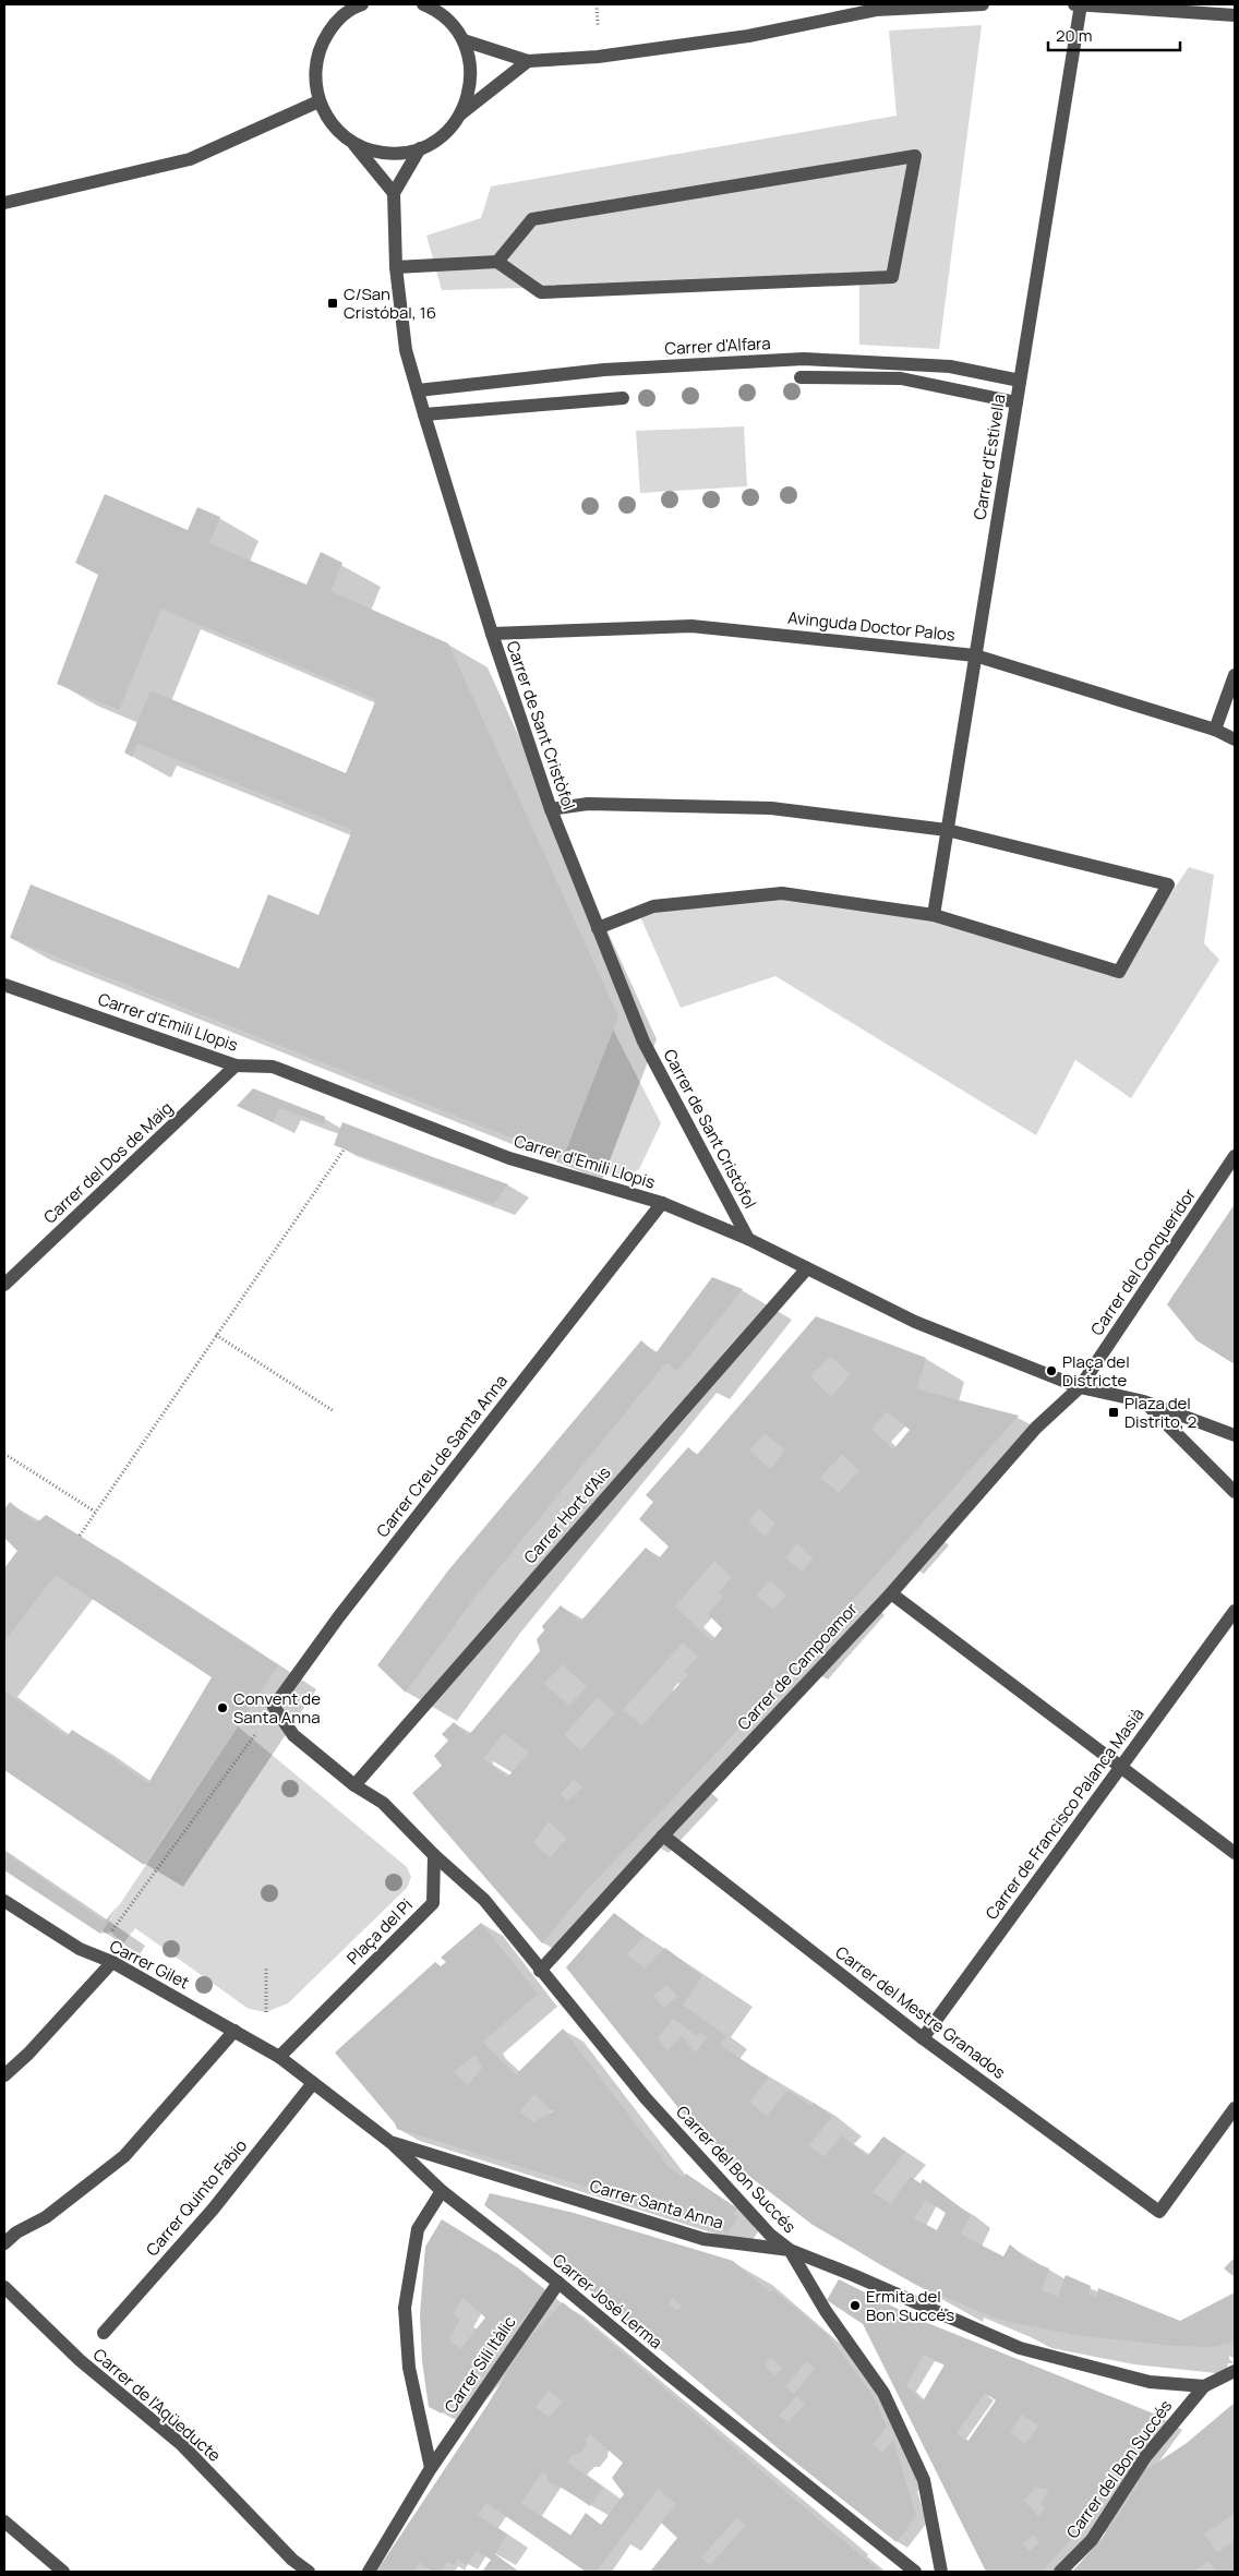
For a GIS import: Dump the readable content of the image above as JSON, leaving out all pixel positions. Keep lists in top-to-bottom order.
{
  "streets": {
    "street": [
      "Carrer d'Alfara",
      "Carrer d'Estivella",
      "Avinguda Doctor Palos",
      "Carrer de Sant Cristòfol",
      "Carrer d'Emili Llopis",
      "Carrer del Dos de Maig",
      "Carrer del Conqueridor",
      "Carrer Creu de Santa Anna",
      "Carrer Hort d'Ais",
      "Carrer de Campoamor",
      "Carrer de Francisco Palanca Masià",
      "Plaça del Pi",
      "Carrer Gilet",
      "Carrer del Mestre Granados",
      "Carrer del Bon Succés",
      "Carrer Quinto Fabio",
      "Carrer Santa Anna",
      "Carrer José Lerma",
      "Carrer Sili Itàlic",
      "Carrer de l'Aqüeducte"
    ]
  },
  "crossings": [
    ["Carrer d'Alfara", "Carrer d'Estivella"],
    ["Carrer d'Alfara", "Carrer de Sant Cristòfol"],
    ["Carrer d'Estivella", "Avinguda Doctor Palos"],
    ["Avinguda Doctor Palos", "Carrer de Sant Cristòfol"],
    ["Carrer de Sant Cristòfol", "Carrer d'Emili Llopis"],
    ["Carrer d'Emili Llopis", "Carrer del Dos de Maig"],
    ["Carrer d'Emili Llopis", "Carrer del Conqueridor"],
    ["Carrer d'Emili Llopis", "Carrer Creu de Santa Anna"],
    ["Carrer d'Emili Llopis", "Carrer Hort d'Ais"],
    ["Carrer d'Emili Llopis", "Carrer de Campoamor"],
    ["Carrer del Conqueridor", "Carrer de Campoamor"],
    ["Carrer de Campoamor", "Carrer del Mestre Granados"],
    ["Carrer de Campoamor", "Carrer del Bon Succés"],
    ["Carrer de Francisco Palanca Masià", "Carrer del Mestre Granados"],
    ["Plaça del Pi", "Carrer Gilet"],
    ["Plaça del Pi", "Carrer del Bon Succés"],
    ["Plaça del Pi", "Carrer José Lerma"],
    ["Carrer Gilet", "Carrer José Lerma"],
    ["Carrer del Bon Succés", "Carrer Santa Anna"],
    ["Carrer Quinto Fabio", "Carrer José Lerma"],
    ["Carrer Santa Anna", "Carrer José Lerma"],
    ["Carrer José Lerma", "Carrer Sili Itàlic"]
  ],
  "places": {
    "transit": ["C/San Cristóbal, 16", "Plaza del Distrito, 2"],
    "other": ["Plaça del Districte", "Convent de Santa Anna", "Ermita del Bon Succés"]
  },
  "scale_bar": "20 m"
}
